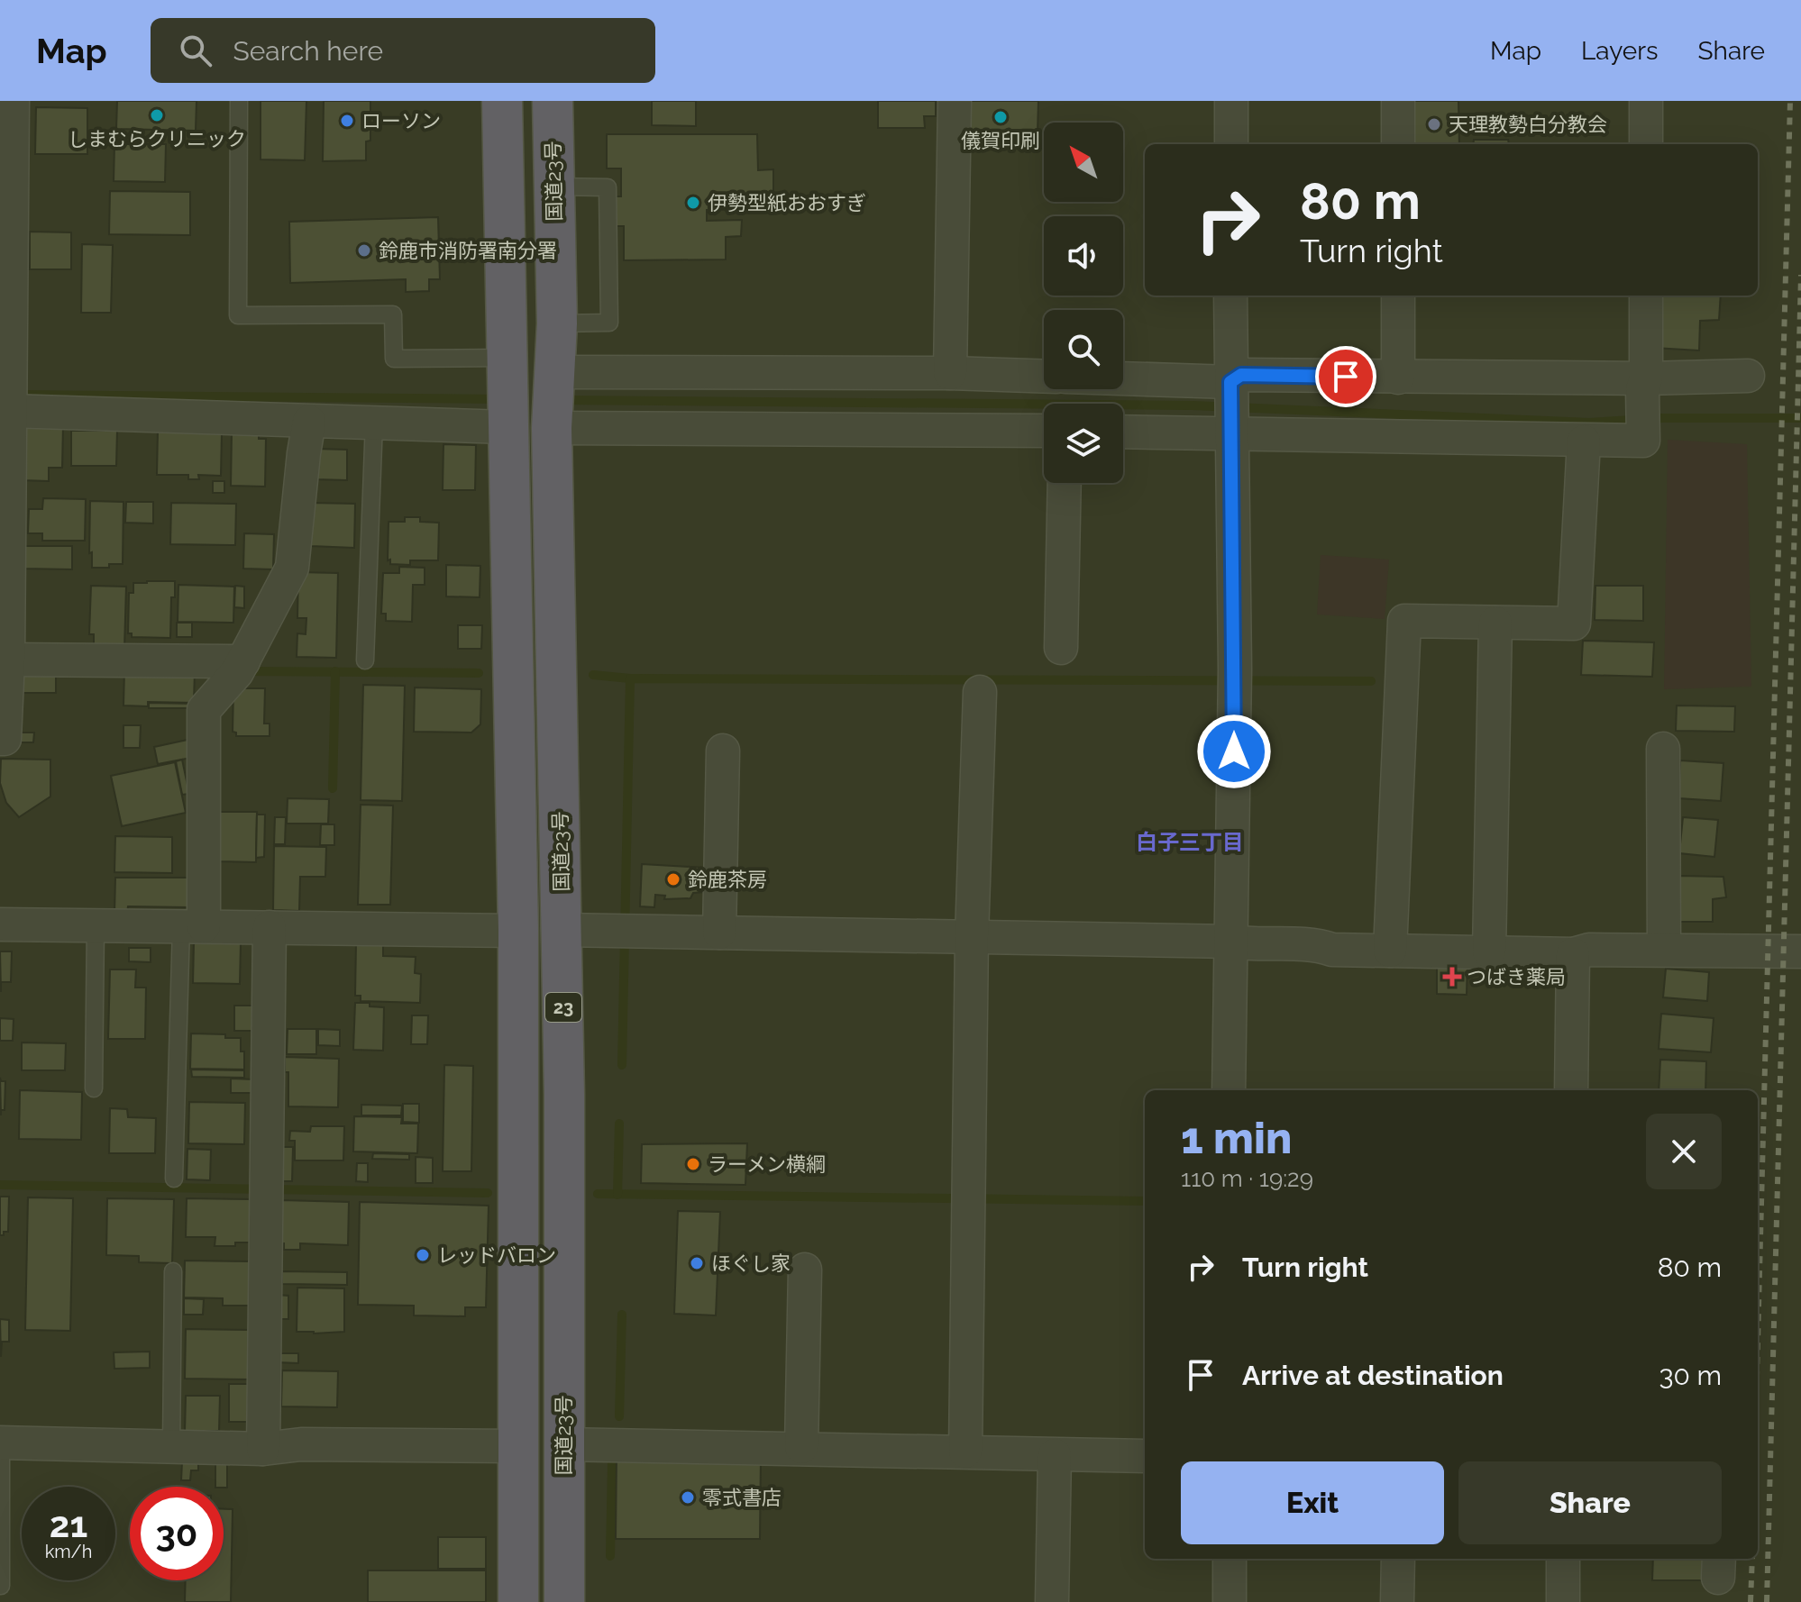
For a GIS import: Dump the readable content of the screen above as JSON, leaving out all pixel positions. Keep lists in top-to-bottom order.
{
  "streets": {
    "highway": ["国道23号", "23"]
  },
  "districts": ["白子三丁目"],
  "places": {
    "other": [
      "しまむらクリニック",
      "儀賀印刷",
      "ローソン",
      "天理教勢白分教会",
      "伊勢型紙おおすぎ",
      "鈴鹿市消防署南分署",
      "鈴鹿茶房",
      "ラーメン横綱",
      "レッドバロン",
      "ほぐし家",
      "零式書店"
    ],
    "health": ["つばき薬局"]
  },
  "north": "top left",
  "page": {
    "header": "Map",
    "search": "Search here",
    "nav": ["Map", "Layers", "Share"],
    "turn": ["80 m", "Turn right"],
    "heading": ["1 min", "110 m · 19:29"],
    "list": [
      {
        "name": "Turn right",
        "value": "80 m"
      },
      {
        "name": "Arrive at destination",
        "value": "30 m"
      }
    ],
    "buttons": ["Exit", "Share"],
    "speed": "21 km/h",
    "limit": "30"
  }
}
